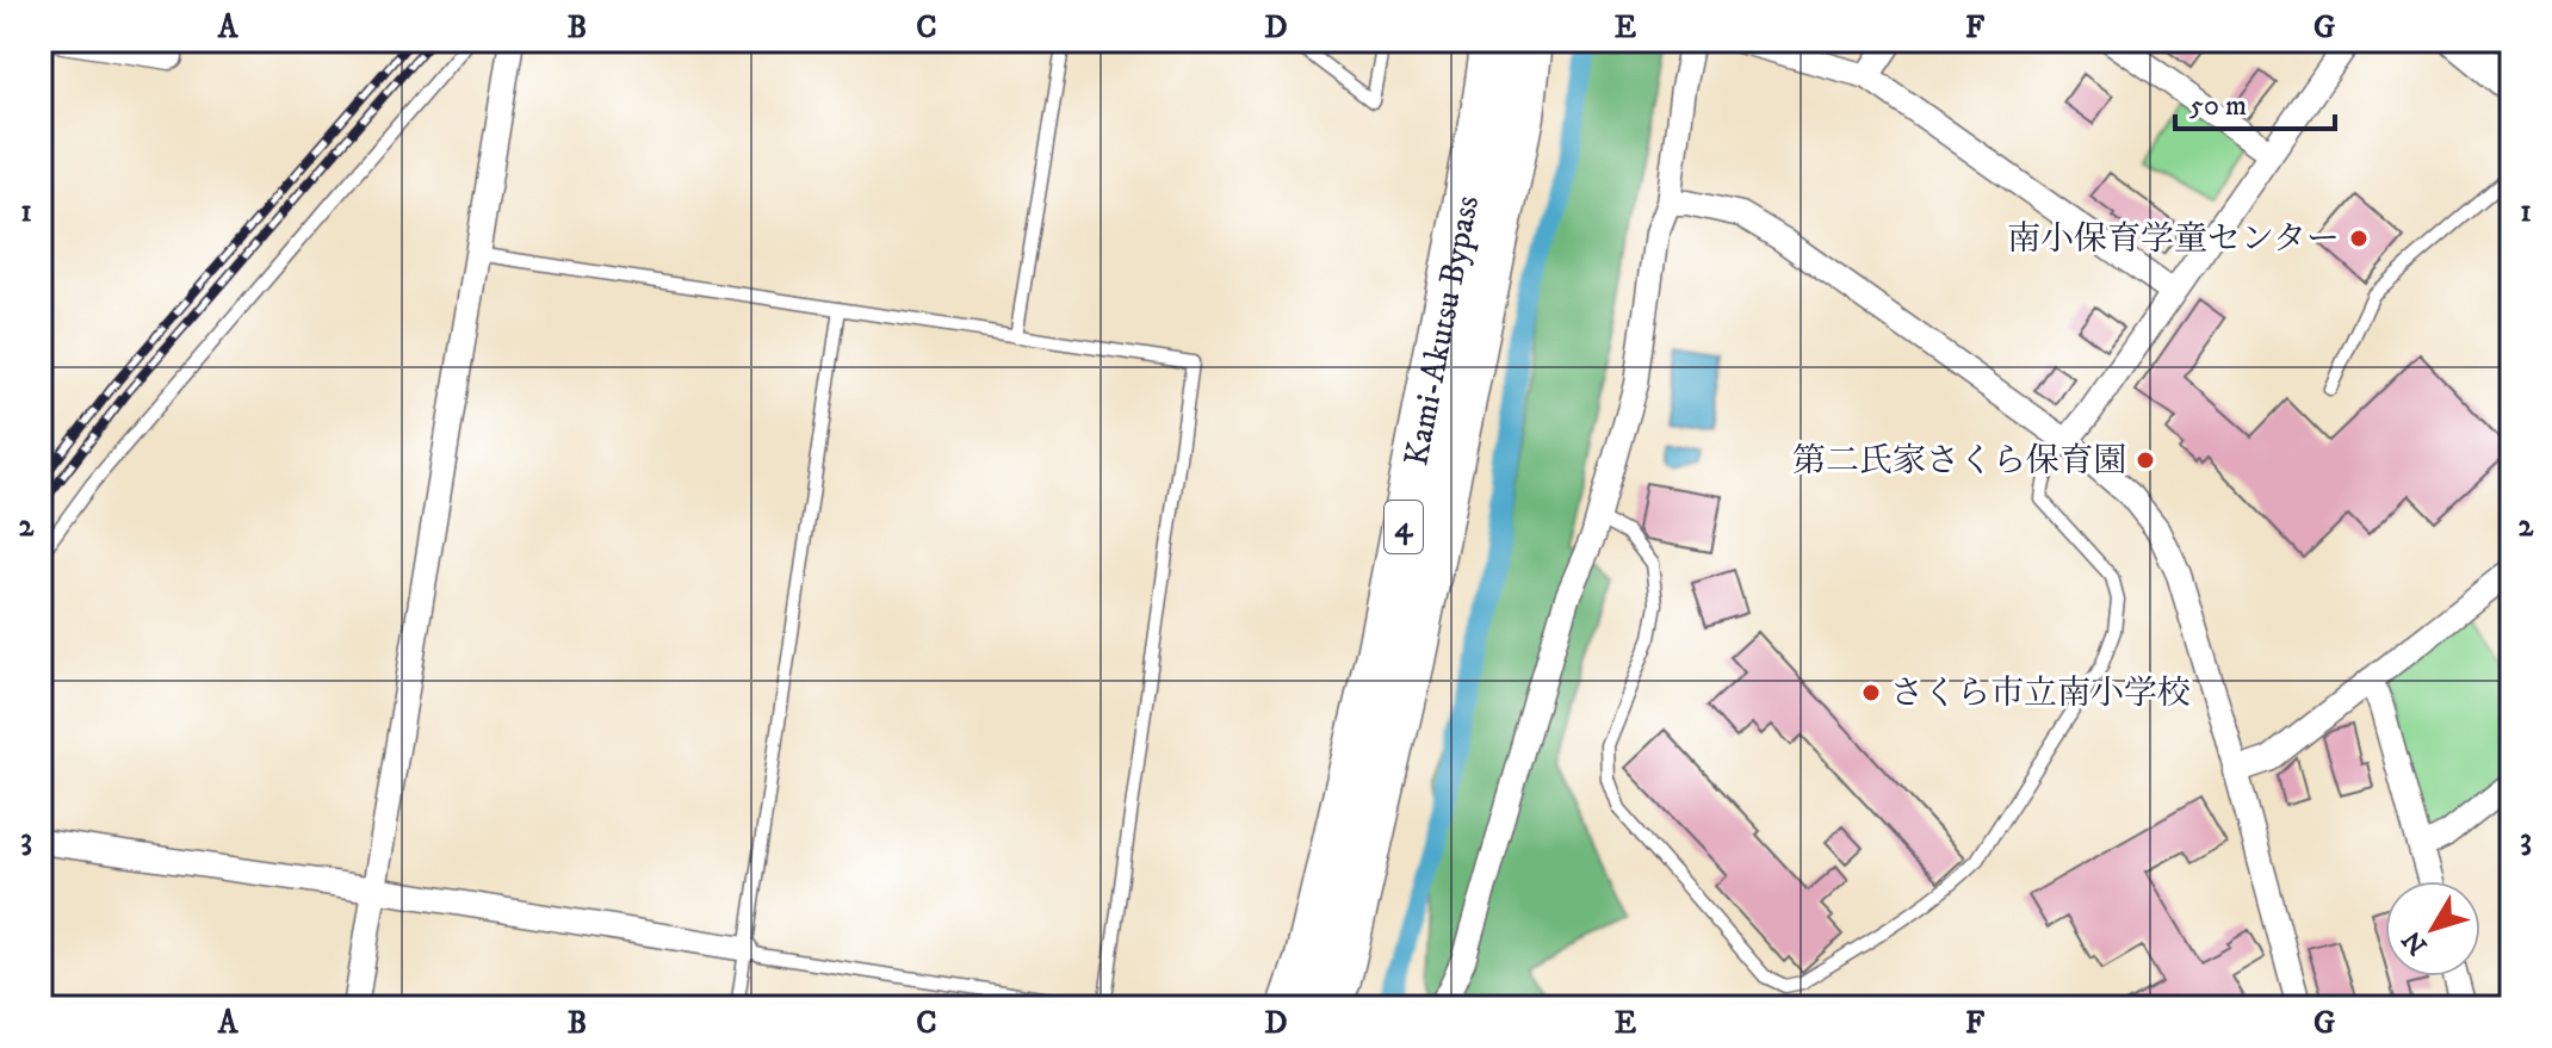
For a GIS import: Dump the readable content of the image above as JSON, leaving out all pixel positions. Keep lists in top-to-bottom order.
{
  "streets": {
    "highway": ["Kami-Akutsu Bypass", "4"]
  },
  "places": ["南小保育学童センター", "第二氏家さくら保育園", "さくら市立南小学校"],
  "scale_bar": "50 m",
  "north": "bottom left",
  "grid": {
    "columns": [
      "A",
      "B",
      "C",
      "D",
      "E",
      "F",
      "G"
    ],
    "rows": ["1", "2", "3"]
  }
}
